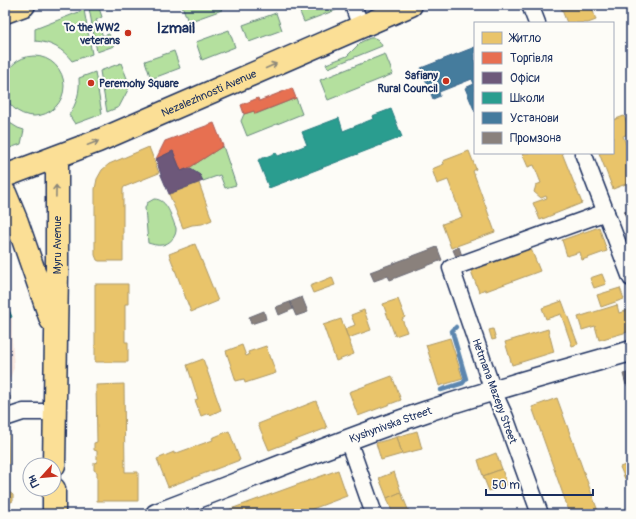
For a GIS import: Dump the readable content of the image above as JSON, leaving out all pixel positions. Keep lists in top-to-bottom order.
{
  "streets": {
    "main road": ["Nezalezhnosti Avenue", "Myru Avenue"],
    "street": ["Hetmana Mazepy Street", "Kyshynivska Street"]
  },
  "crossings": [
    ["Nezalezhnosti Avenue", "Myru Avenue"],
    ["Hetmana Mazepy Street", "Kyshynivska Street"]
  ],
  "one_way": ["Nezalezhnosti Avenue"],
  "districts": ["Izmail"],
  "places": ["To the WW2 veterans", "Safiany Rural Council", "Peremohy Square"],
  "legend": [
    "Житло",
    "Торгівля",
    "Офіси",
    "Школи",
    "Установи",
    "Промзона"
  ],
  "scale_bar": "50 m",
  "north": "bottom left"
}
